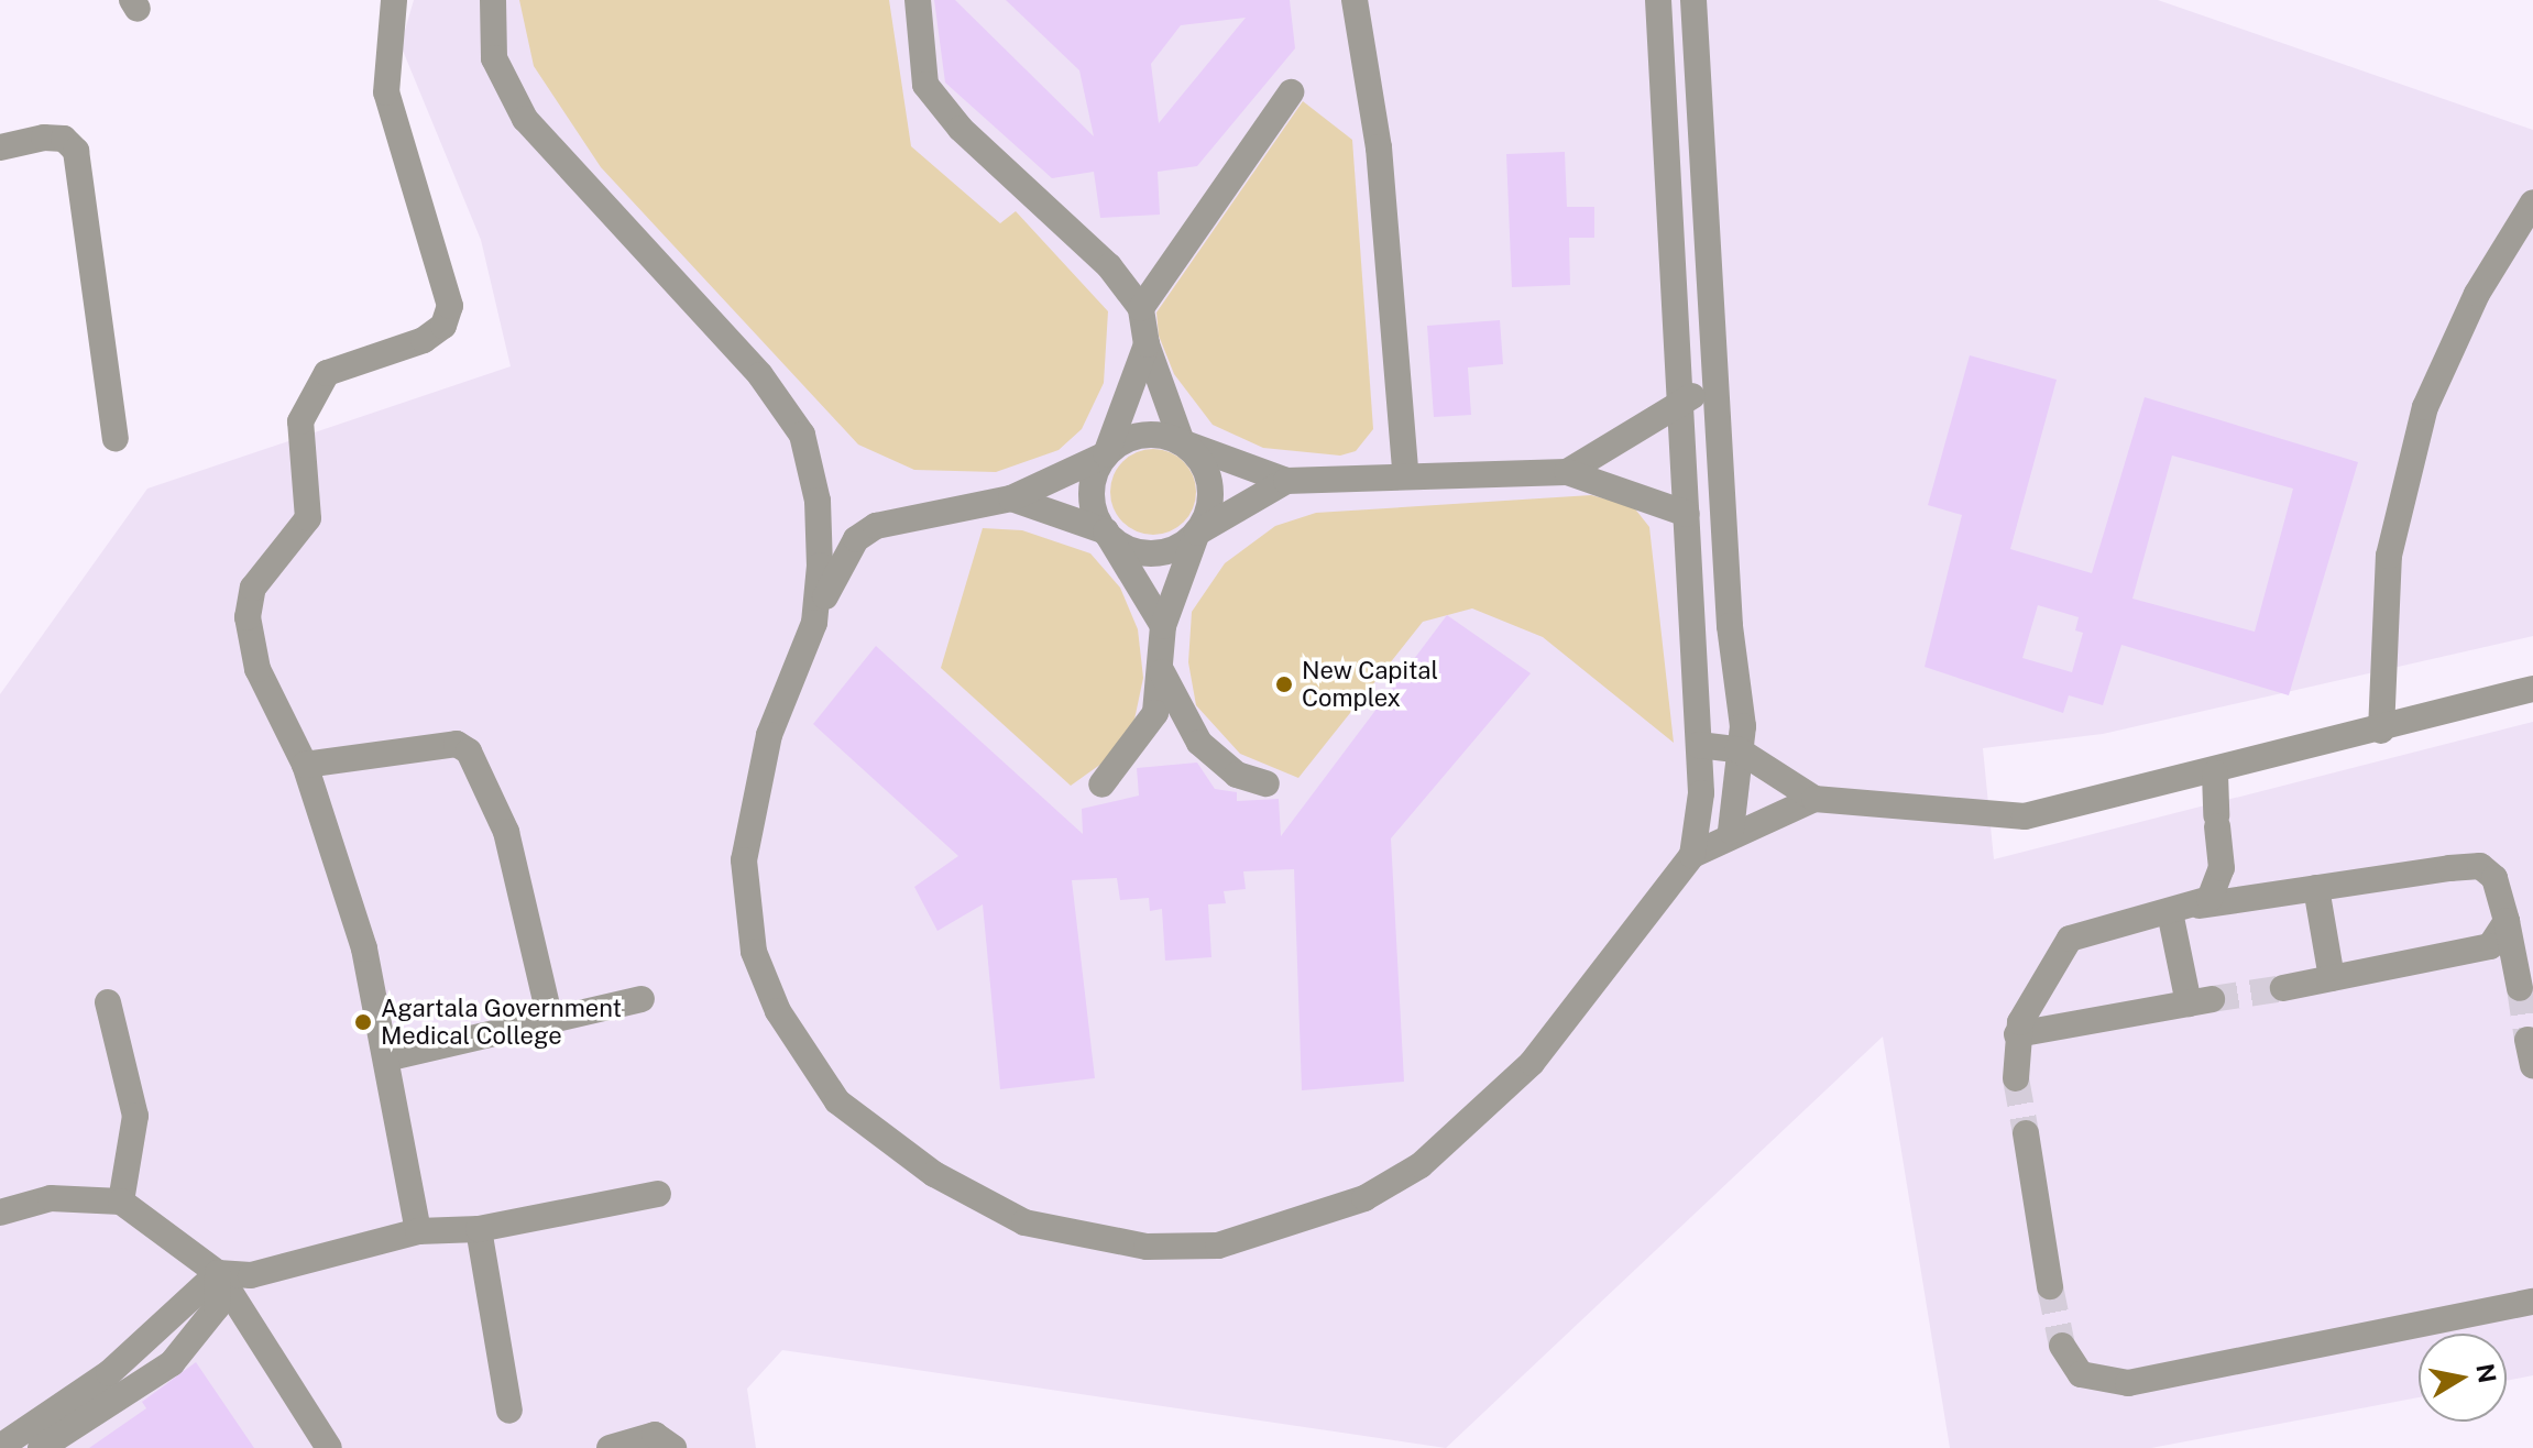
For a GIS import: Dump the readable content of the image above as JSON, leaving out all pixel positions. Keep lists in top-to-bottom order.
{
  "places": ["New Capital Complex", "Agartala Government Medical College"],
  "north": "right"
}
